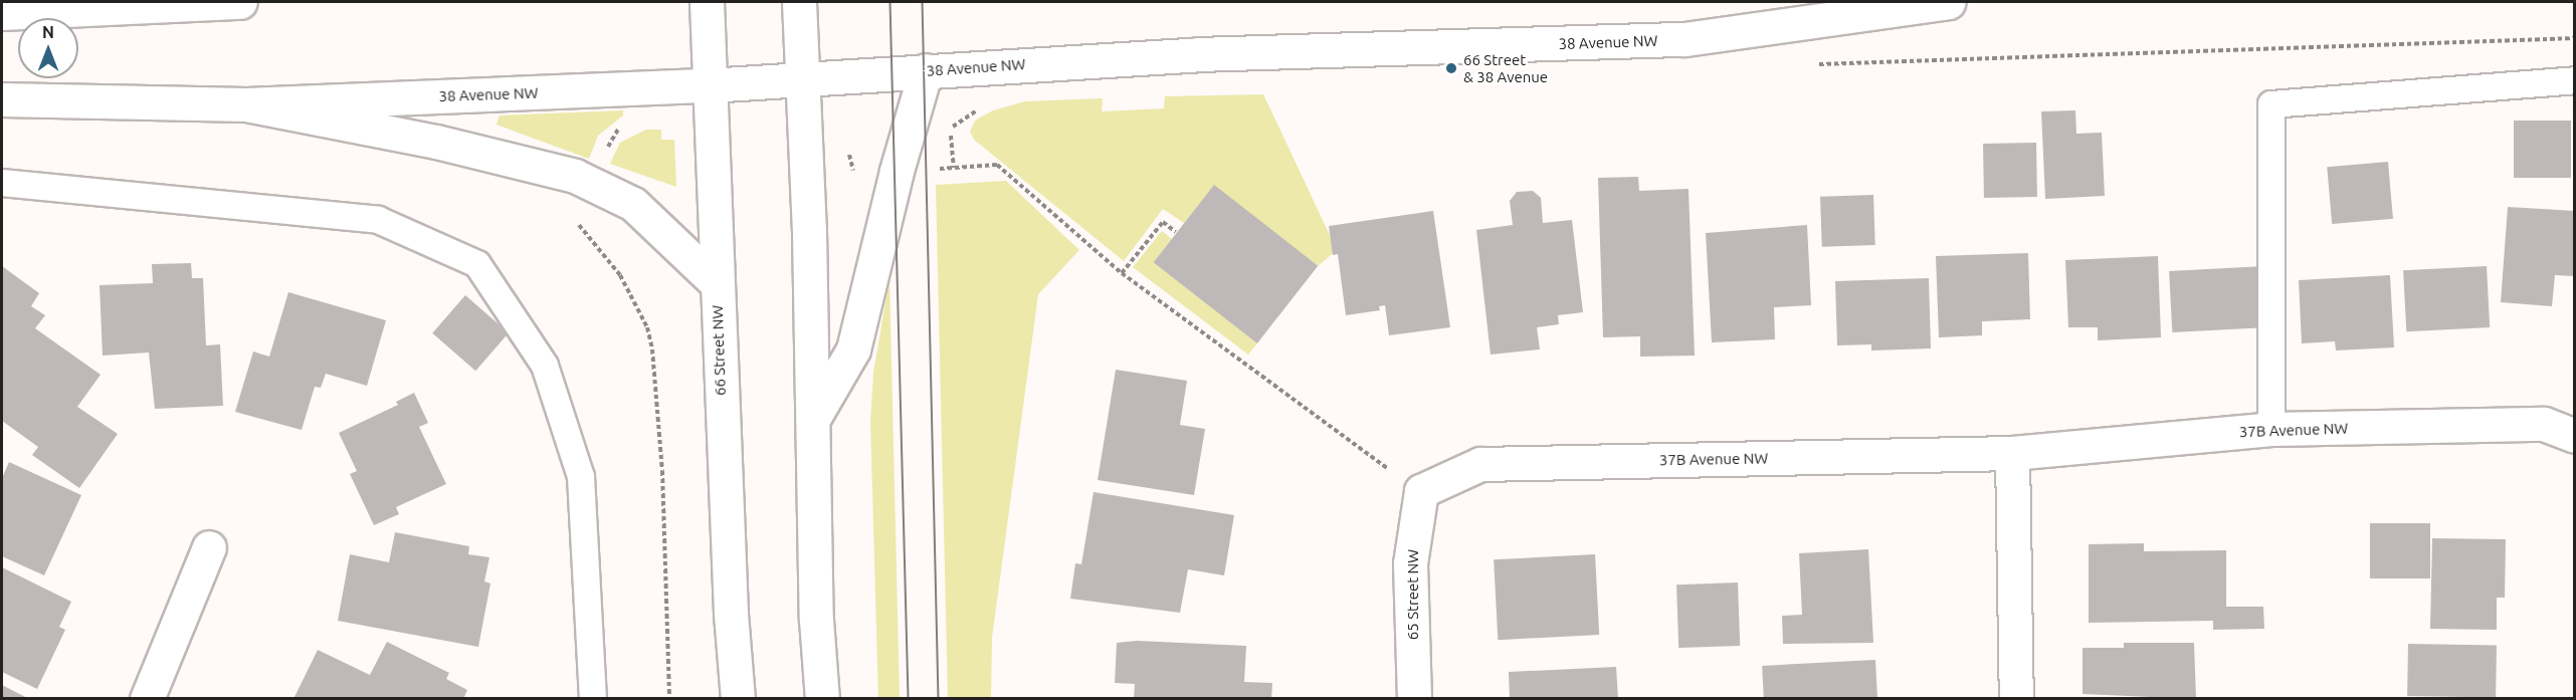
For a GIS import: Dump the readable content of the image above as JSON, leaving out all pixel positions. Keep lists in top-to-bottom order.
{
  "streets": {
    "street": [
      "38 Avenue NW",
      "66 Street NW",
      "37B Avenue NW",
      "65 Street NW"
    ]
  },
  "crossings": [
    ["38 Avenue NW", "66 Street NW"],
    ["37B Avenue NW", "65 Street NW"]
  ],
  "places": ["66 Street & 38 Avenue"],
  "north": "top"
}
